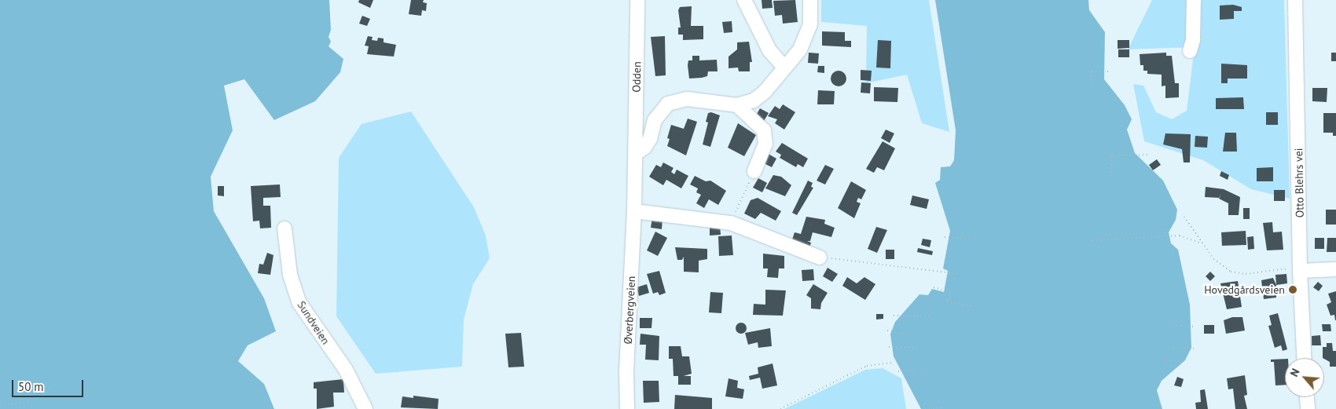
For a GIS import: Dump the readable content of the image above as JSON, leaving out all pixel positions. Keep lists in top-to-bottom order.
{
  "streets": {
    "street": [
      "Odden",
      "Otto Blehrs vei",
      "Øverbergveien",
      "Sundveien"
    ]
  },
  "crossings": [
    ["Odden", "Øverbergveien"]
  ],
  "places": ["Hovedgårdsveien"],
  "scale_bar": "50 m",
  "north": "top left"
}
